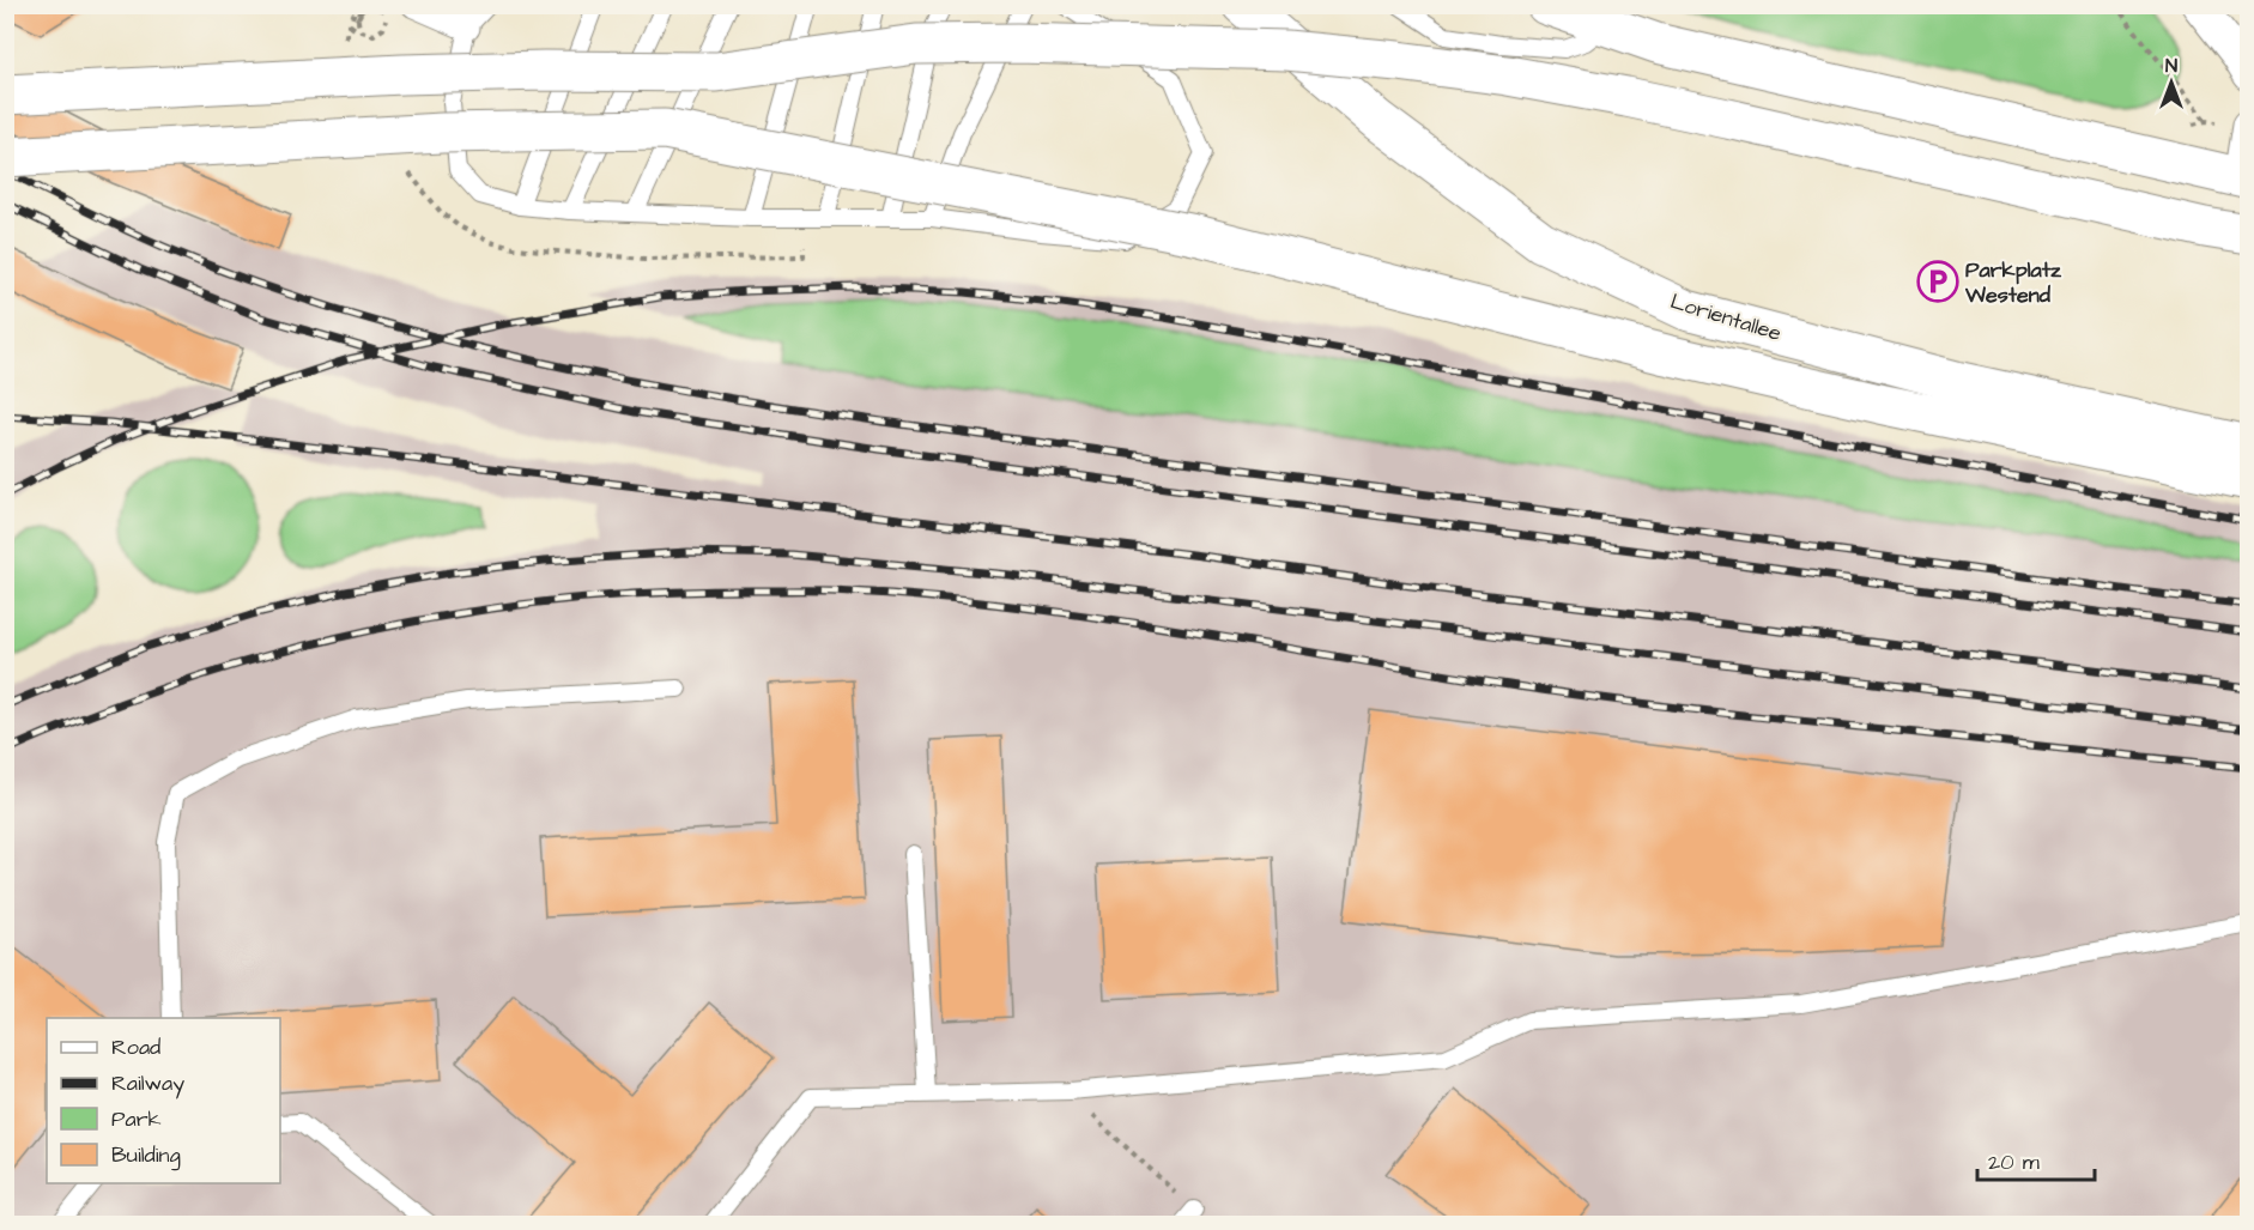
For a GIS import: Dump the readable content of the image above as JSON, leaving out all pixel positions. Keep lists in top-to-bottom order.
{
  "streets": {
    "main road": ["Lorientallee"]
  },
  "places": {
    "parking": ["Parkplatz Westend"]
  },
  "legend": [
    "Road",
    "Railway",
    "Park",
    "Building"
  ],
  "scale_bar": "20 m",
  "north": "top"
}
